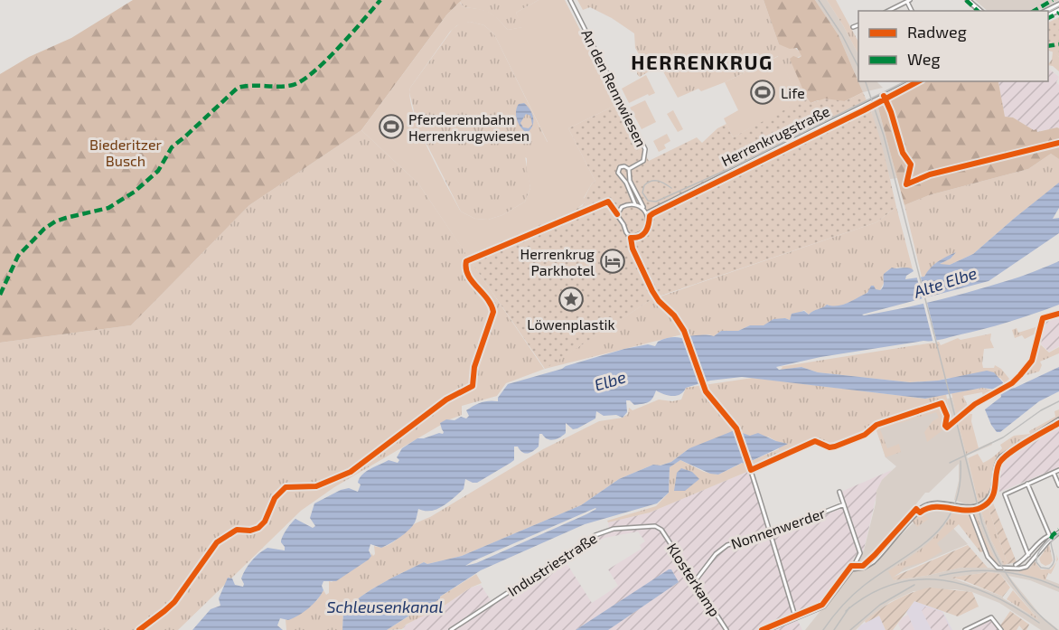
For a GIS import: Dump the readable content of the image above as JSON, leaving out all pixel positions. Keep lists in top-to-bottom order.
{
  "streets": {
    "street": [
      "An den Rennwiesen",
      "Herrenkrugstraße",
      "Nonnenwerder",
      "Industriestraße",
      "Klosterkamp"
    ]
  },
  "crossings": [
    ["Nonnenwerder", "Klosterkamp"],
    ["Industriestraße", "Klosterkamp"]
  ],
  "districts": ["HERRENKRUG"],
  "water": ["Alte Elbe", "Elbe", "Schleusenkanal"],
  "parks": ["Biederitzer Busch"],
  "places": {
    "sports": ["Life", "Pferderennbahn Herrenkrugwiesen"],
    "hotel": ["Herrenkrug Parkhotel"],
    "place": ["Löwenplastik"]
  },
  "legend": ["Radweg", "Weg"]
}
